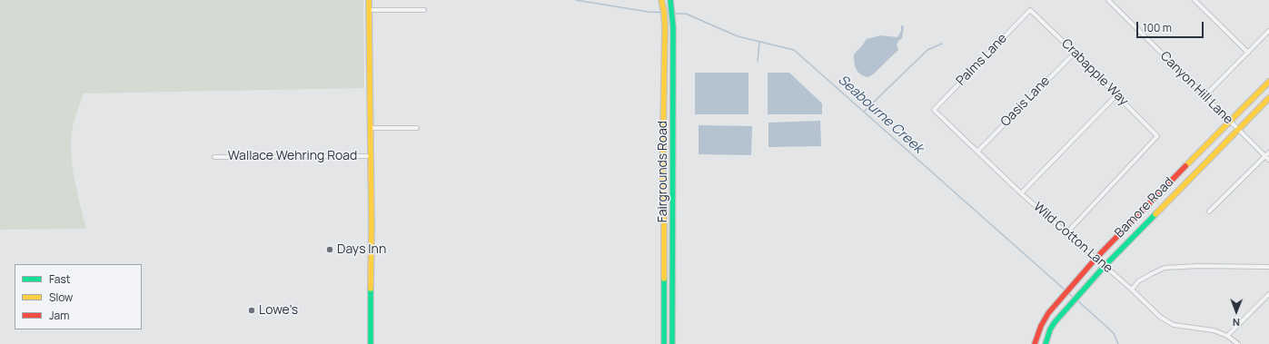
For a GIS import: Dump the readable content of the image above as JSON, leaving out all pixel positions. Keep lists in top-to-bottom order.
{
  "streets": {
    "street": [
      "Palms Lane",
      "Crabapple Way",
      "Canyon Hill Lane",
      "Oasis Lane",
      "Wallace Wehring Road",
      "Fairgrounds Road",
      "Bamore Road",
      "Wild Cotton Lane"
    ]
  },
  "crossings": [
    ["Palms Lane", "Crabapple Way"],
    ["Palms Lane", "Wild Cotton Lane"],
    ["Crabapple Way", "Oasis Lane"],
    ["Crabapple Way", "Wild Cotton Lane"],
    ["Canyon Hill Lane", "Bamore Road"],
    ["Oasis Lane", "Wild Cotton Lane"],
    ["Bamore Road", "Wild Cotton Lane"]
  ],
  "water": ["Seabourne Creek"],
  "places": ["Days Inn", "Lowe's"],
  "legend": ["Fast", "Slow", "Jam"],
  "scale_bar": "100 m",
  "north": "bottom"
}
